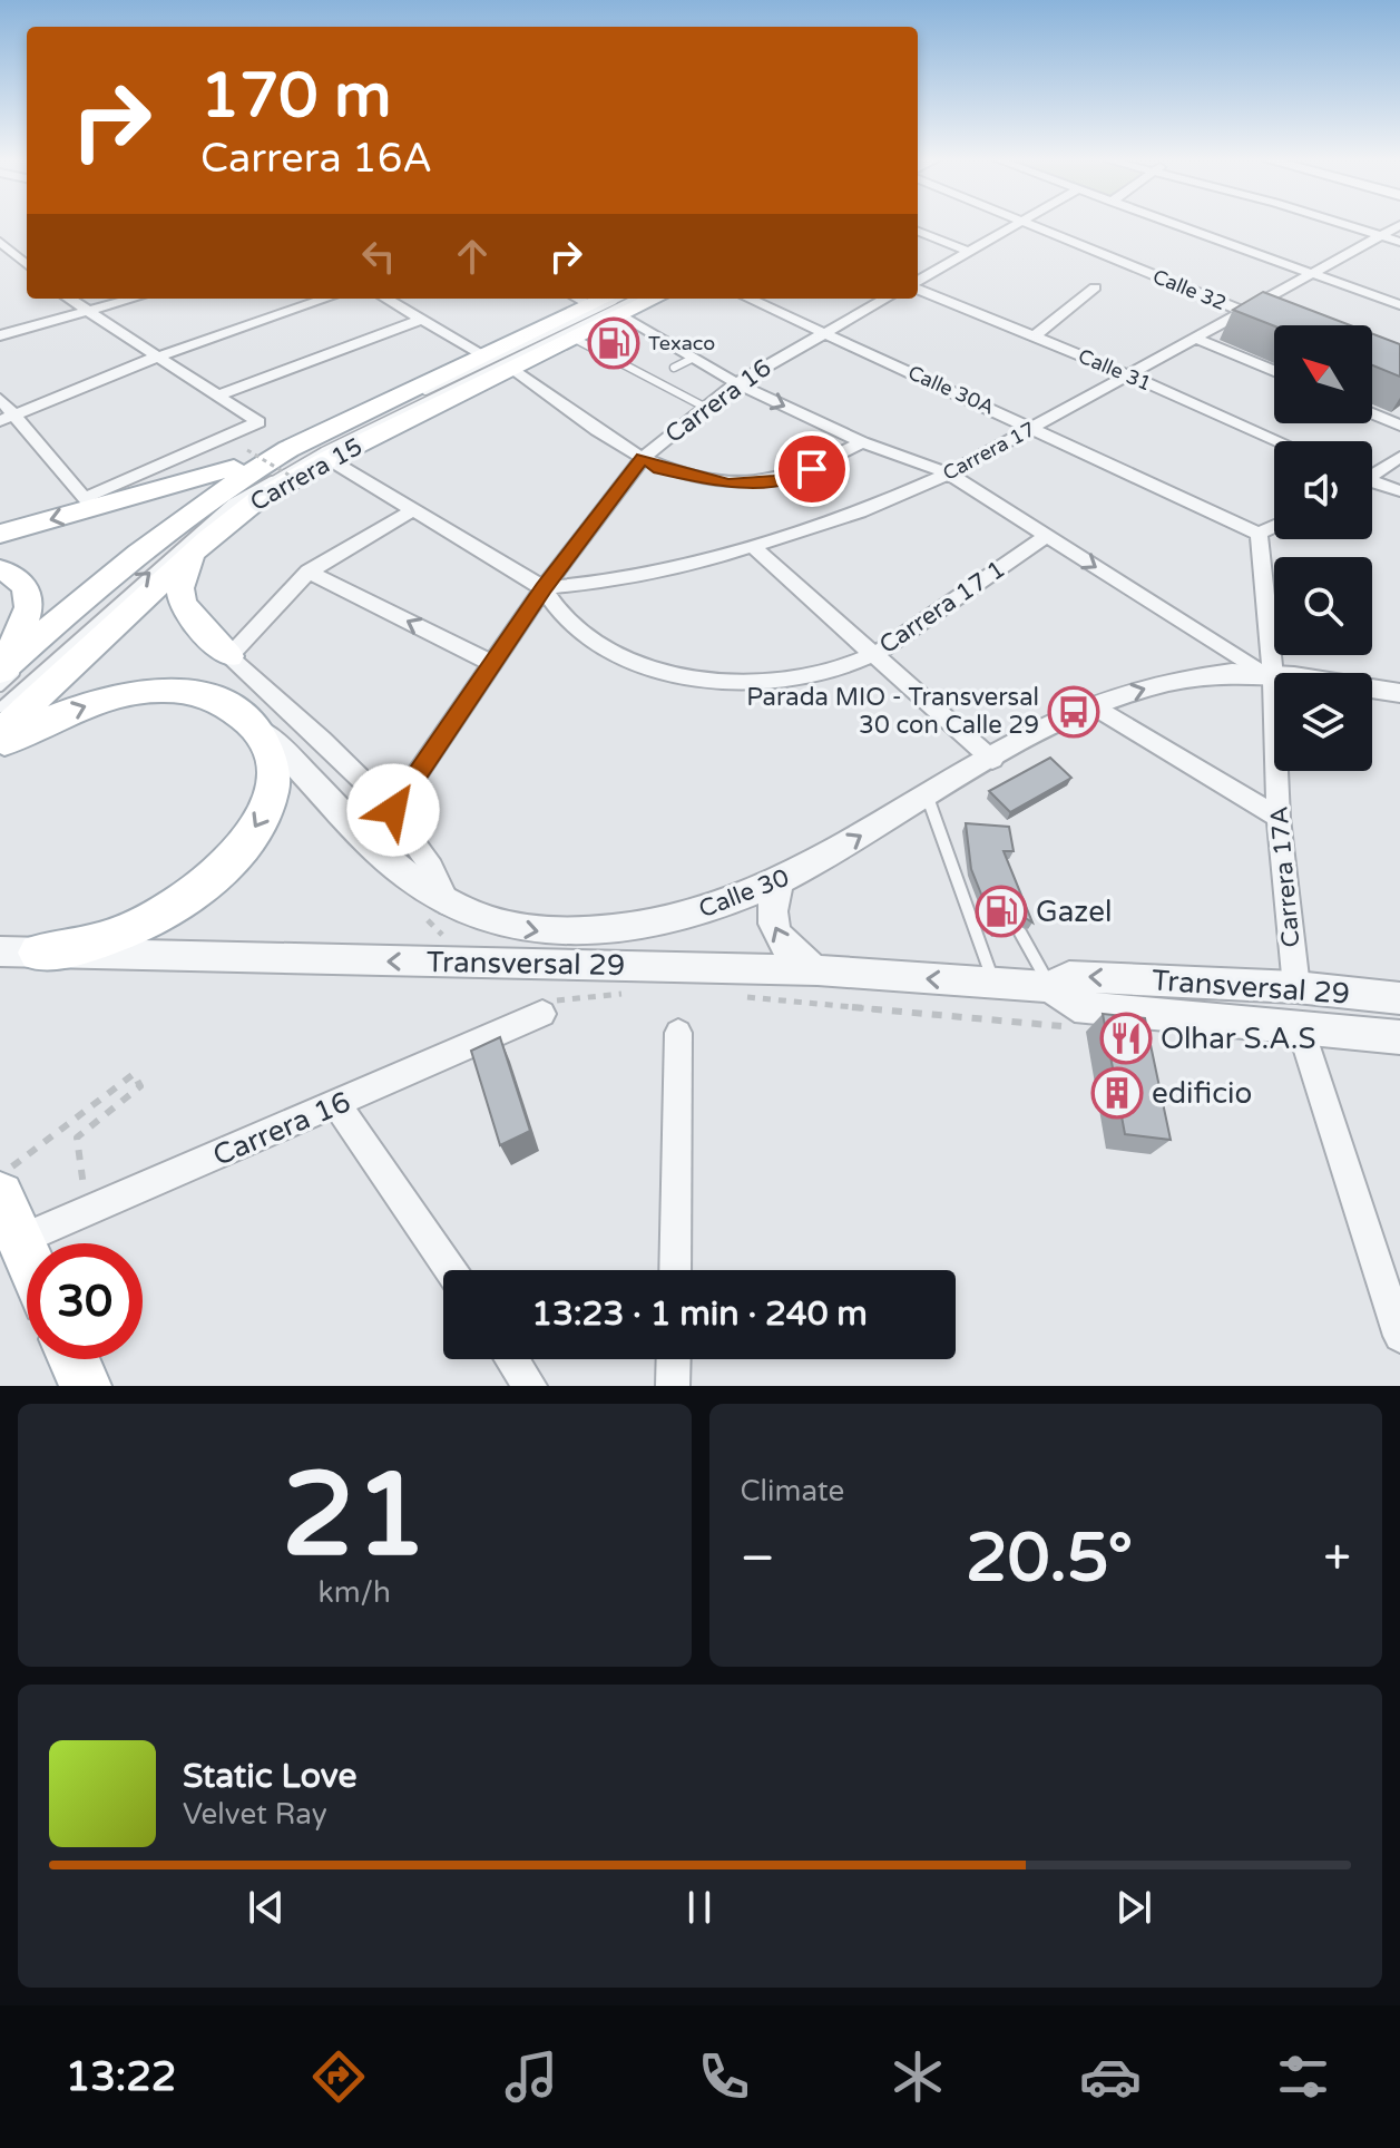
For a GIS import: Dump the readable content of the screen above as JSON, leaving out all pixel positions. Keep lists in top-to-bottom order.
{
  "streets": {
    "main road": ["Carrera 15"],
    "street": [
      "Calle 32",
      "Calle 31",
      "Calle 30A",
      "Carrera 16",
      "Carrera 17",
      "Carrera 17 1",
      "Carrera 17A",
      "Calle 30",
      "Transversal 29"
    ]
  },
  "crossings": [
    ["Calle 32", "Carrera 17"],
    ["Calle 31", "Carrera 17"],
    ["Calle 30A", "Carrera 16"],
    ["Calle 30A", "Carrera 17"],
    ["Calle 30A", "Carrera 17A"],
    ["Carrera 16", "Carrera 17"],
    ["Carrera 16", "Carrera 17 1"],
    ["Carrera 16", "Calle 30"],
    ["Carrera 17", "Carrera 17 1"],
    ["Carrera 17", "Calle 30"],
    ["Carrera 15", "Calle 30"],
    ["Carrera 17 1", "Calle 30"],
    ["Carrera 17A", "Calle 30"],
    ["Carrera 17A", "Transversal 29"]
  ],
  "one_way": ["Calle 30", "Transversal 29"],
  "places": {
    "fuel station": ["Texaco", "Gazel"],
    "bus stop": ["Parada MIO - Transversal 30 con Calle 29"],
    "restaurant": ["Olhar S.A.S"],
    "building": ["edificio"]
  },
  "north": "top left",
  "page": {
    "turn": ["170 m", "Carrera 16A"],
    "limit": "30",
    "trip": "13:23 · 1 min · 240 m",
    "tile": [
      ["21", "km/h"],
      "Climate"
    ],
    "heat": ["−", "20.5°", "+"],
    "song": ["Static Love", "Velvet Ray"],
    "tabs": "13:22"
  }
}
